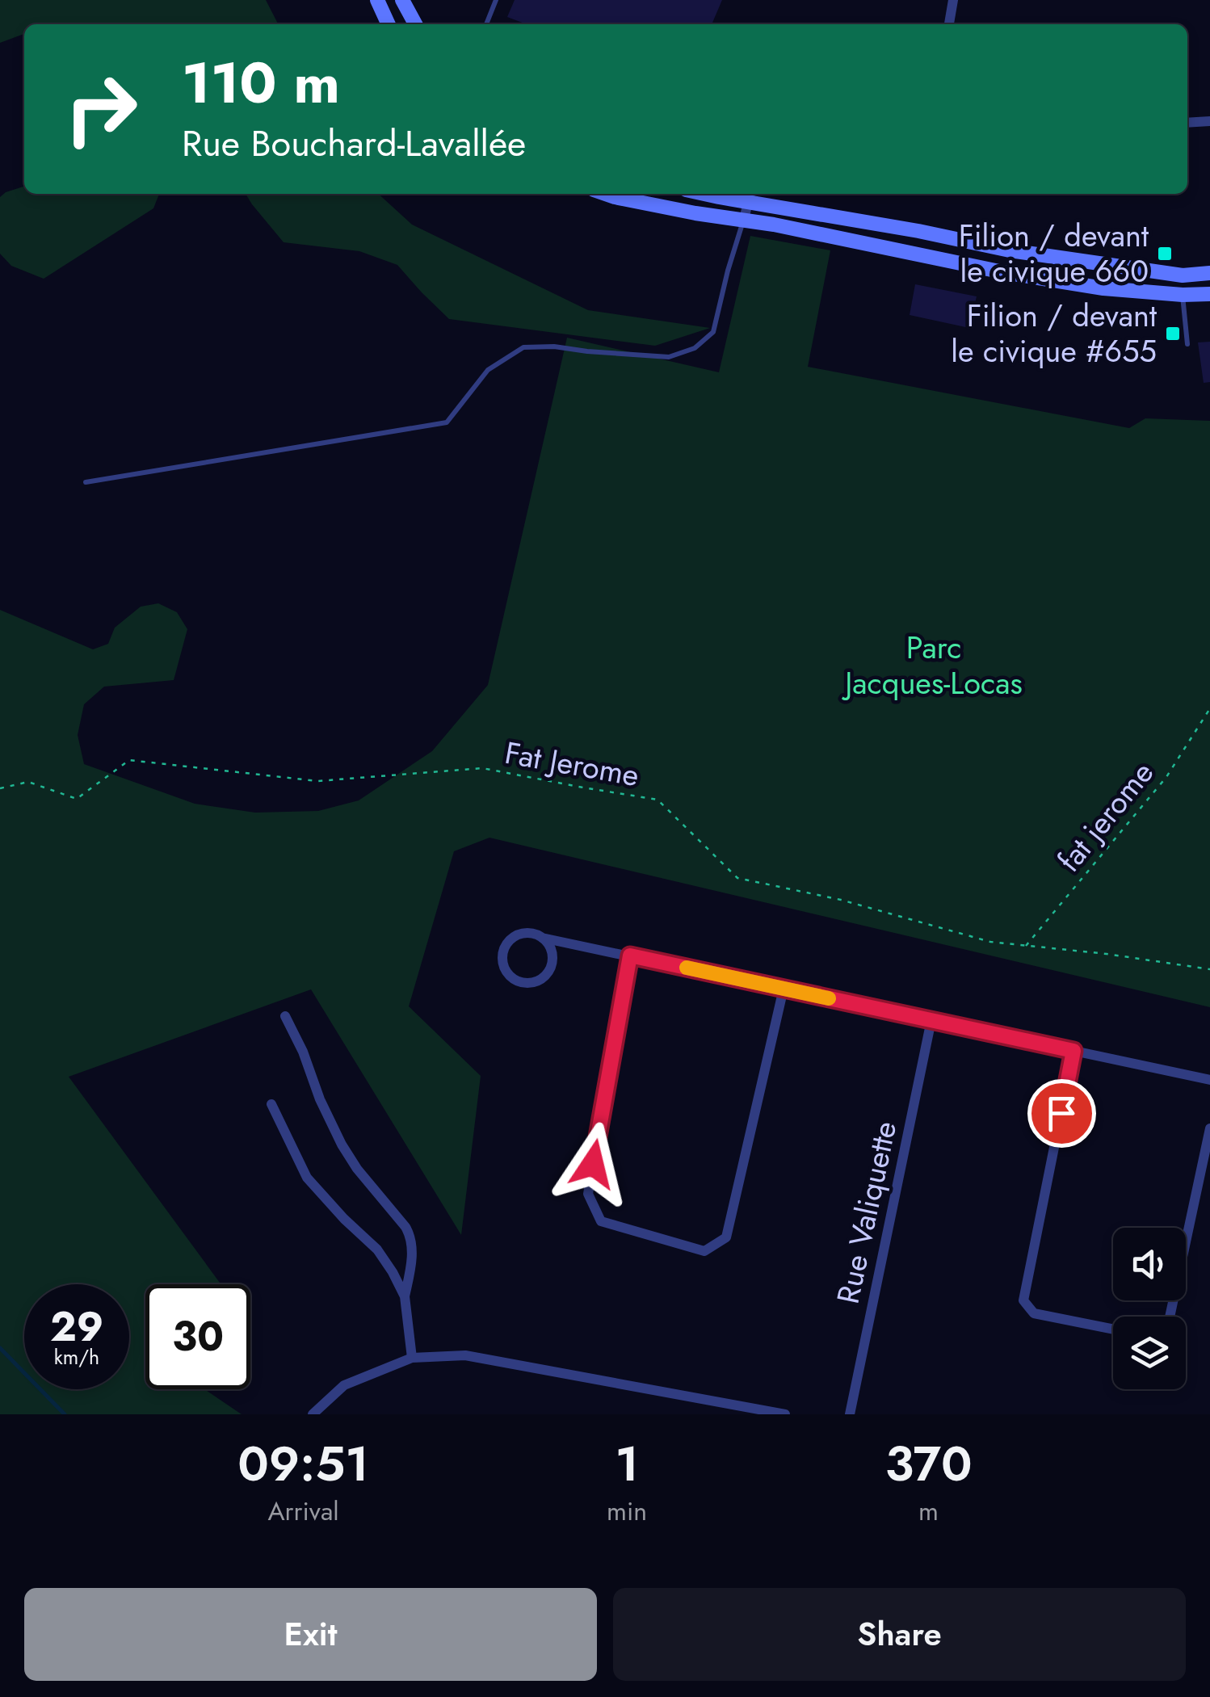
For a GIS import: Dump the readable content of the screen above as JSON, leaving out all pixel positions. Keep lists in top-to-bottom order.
{
  "streets": {
    "street": ["Rue Valiquette"],
    "path": ["Fat Jerome", "fat jerome"]
  },
  "crossings": [
    ["Fat Jerome", "fat jerome"]
  ],
  "parks": ["Parc Jacques-Locas"],
  "places": {
    "transit": ["Filion / devant le civique 660", "Filion / devant le civique #655"]
  },
  "page": {
    "turn": ["110 m", "Rue Bouchard-Lavallée"],
    "speed": "29 km/h",
    "limit": "30",
    "eta": [
      "09:51",
      "Arrival",
      "1",
      "min",
      "370",
      "m"
    ],
    "buttons": ["Exit", "Share"]
  }
}
